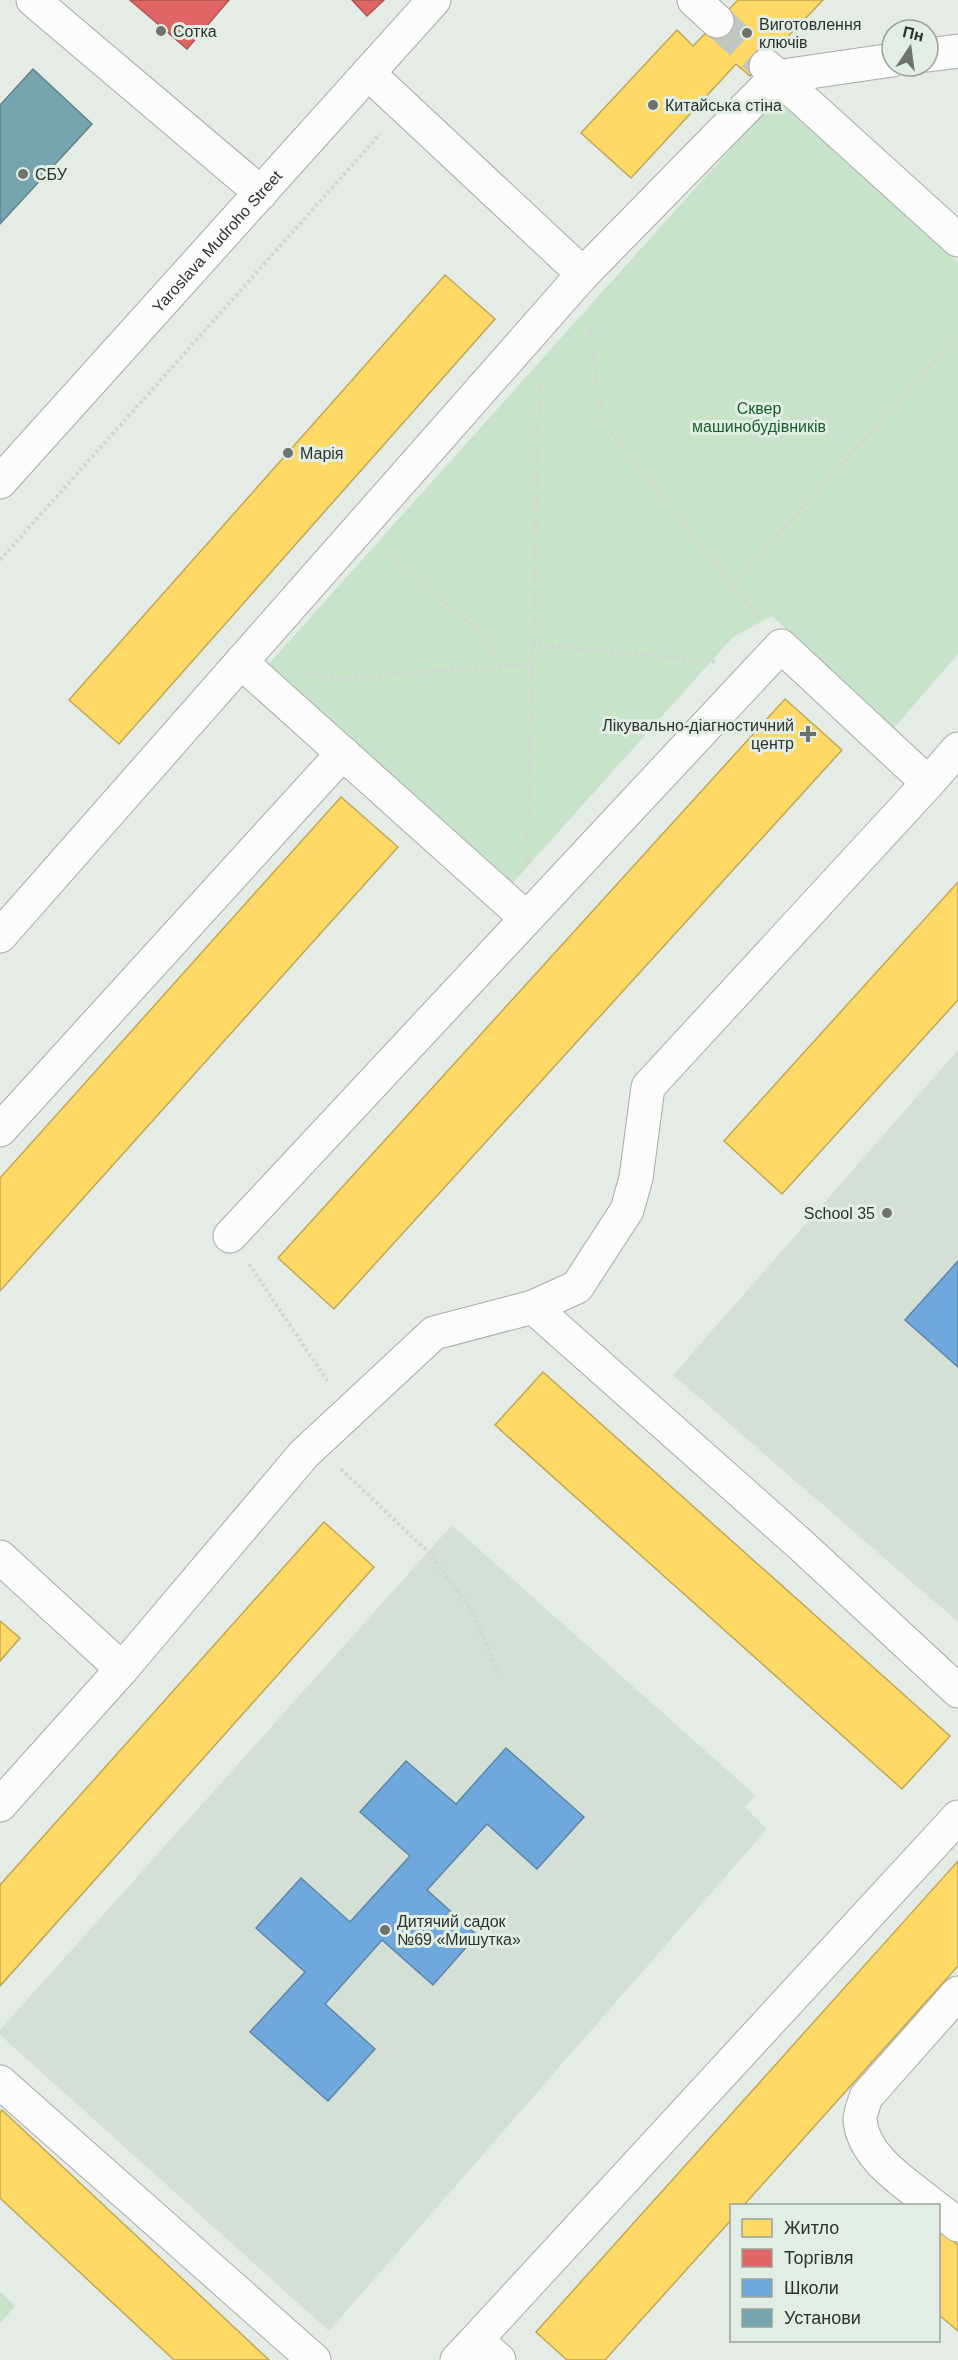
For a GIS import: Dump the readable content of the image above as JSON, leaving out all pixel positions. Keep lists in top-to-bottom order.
{
  "streets": {
    "street": ["Yaroslava Mudroho Street"]
  },
  "parks": ["Сквер машинобудівників"],
  "places": {
    "other": [
      "Сотка",
      "Виготовлення ключів",
      "Китайська стіна",
      "СБУ",
      "Марія",
      "School 35",
      "Дитячий садок №69 «Мишутка»"
    ],
    "health": ["Лікувально-діагностичний центр"]
  },
  "legend": [
    "Житло",
    "Торгівля",
    "Школи",
    "Установи"
  ],
  "north": "top"
}
